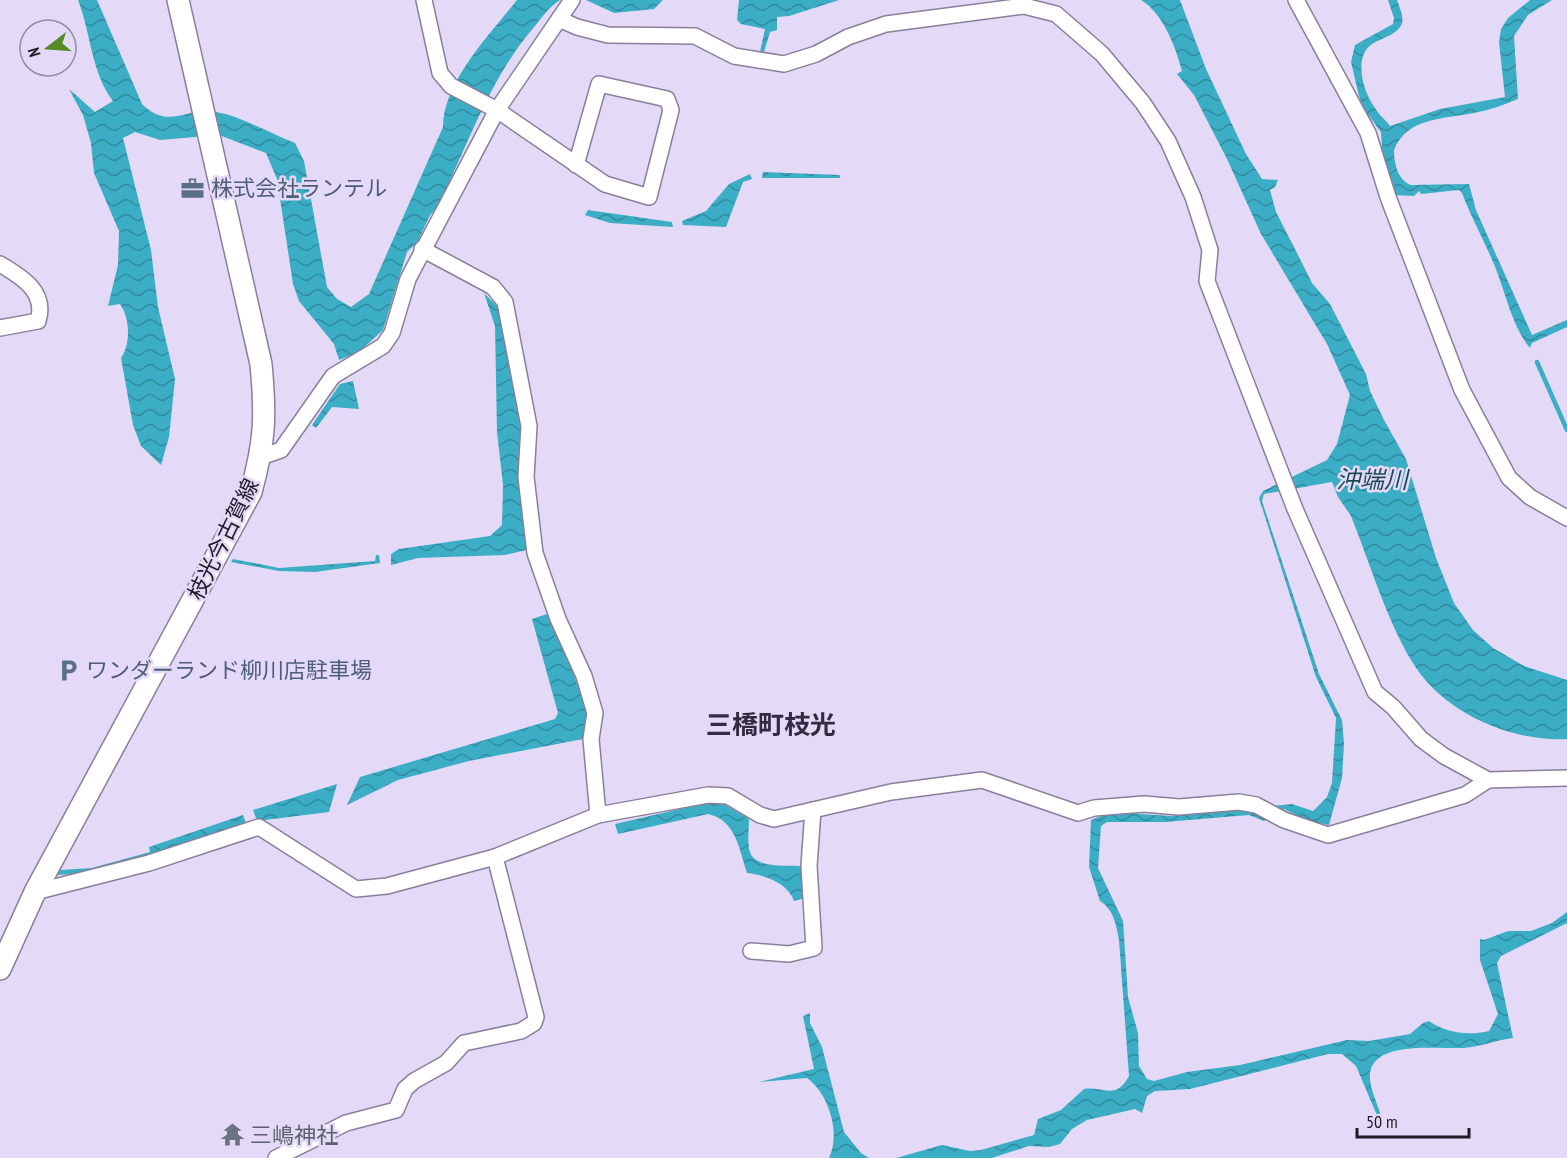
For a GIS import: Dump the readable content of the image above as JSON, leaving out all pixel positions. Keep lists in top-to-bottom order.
{
  "streets": {
    "main road": ["枝光今古賀線"]
  },
  "districts": ["三橋町枝光"],
  "water": ["沖端川"],
  "places": {
    "office": ["株式会社ランテル"],
    "parking": ["ワンダーランド柳川店駐車場"],
    "temple": ["三嶋神社"]
  },
  "scale_bar": "50 m",
  "north": "left"
}
